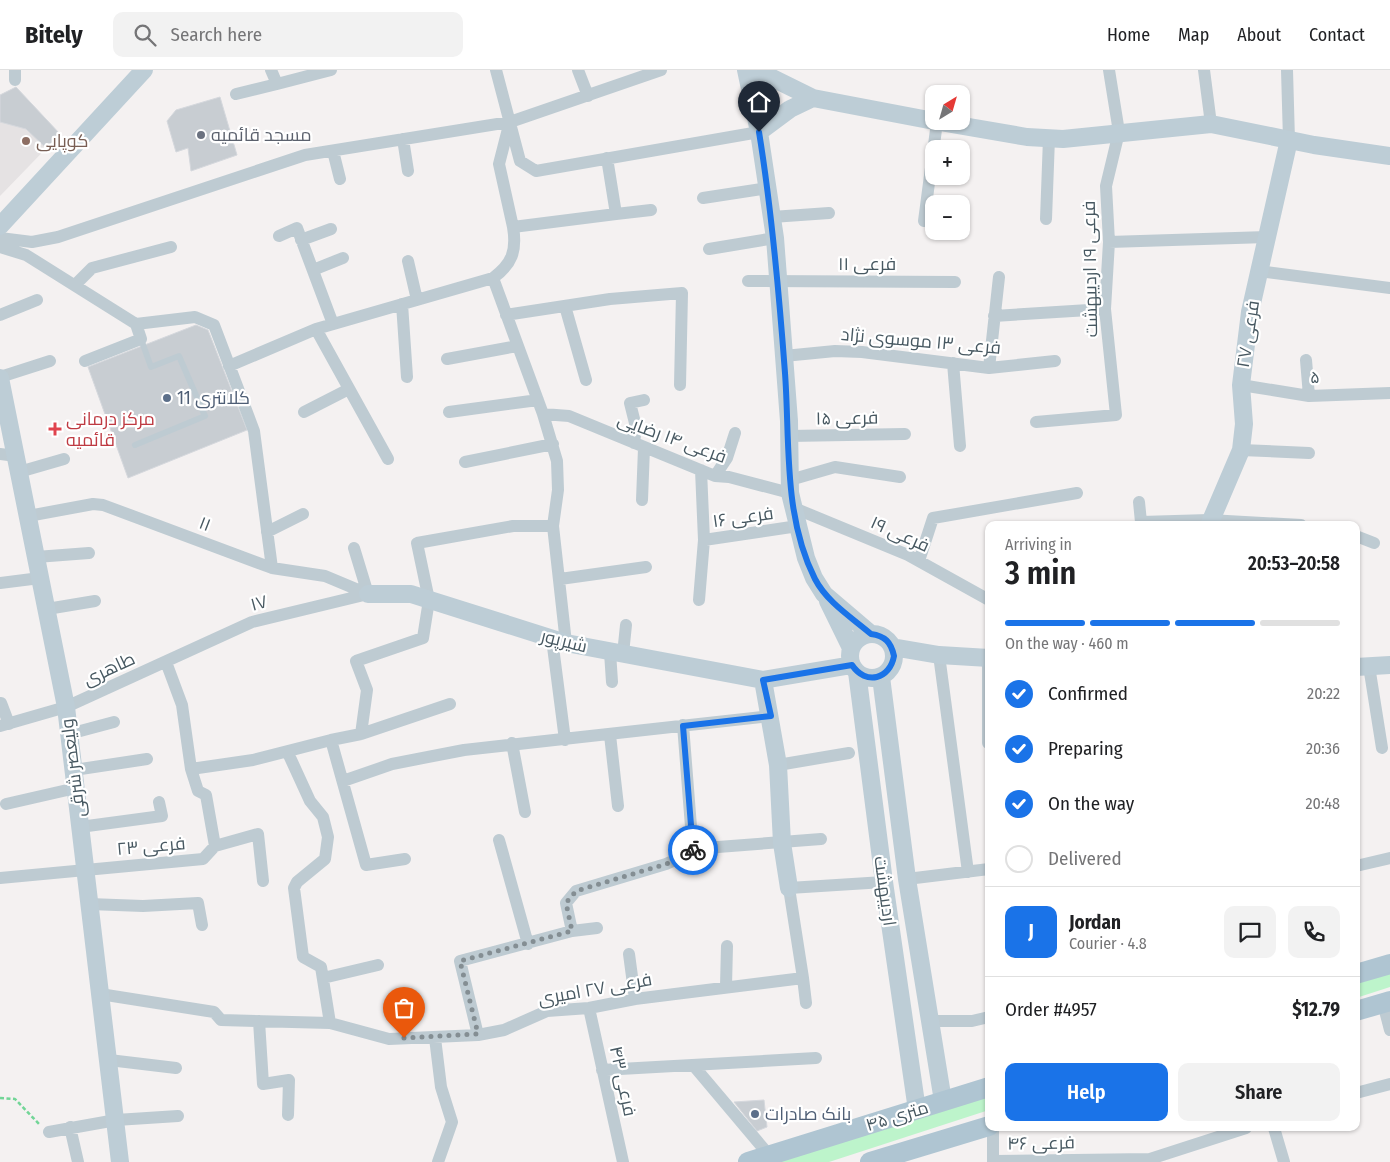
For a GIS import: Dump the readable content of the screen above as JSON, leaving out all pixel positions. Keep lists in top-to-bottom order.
{
  "streets": {
    "main road": [
      "فرعی ۲۷",
      "شیرپور",
      "ولیعصر شرقی",
      "اردیبهشت",
      "۴۵ متری"
    ],
    "street": [
      "فرعی ۱۱",
      "فرعی ۱۹ اردیبهشت",
      "فرعی ۱‍۳ موسوی نژاد",
      "۵",
      "فرعی ۱۵",
      "فرعی ۱۴ رضایی",
      "فرعی ۱۶",
      "۱۱",
      "فرعی ۱۹",
      "۱۷",
      "طاهری",
      "فرعی ۲۳",
      "فرعی ۲۷ امیری",
      "فرعی ۴۳",
      "فرعی ۴۶"
    ]
  },
  "crossings": [
    ["فرعی ۲۷", "۵"],
    ["فرعی ۱۴ رضایی", "فرعی ۱۶"],
    ["فرعی ۱۴ رضایی", "فرعی ۱۹"],
    ["۱۱", "۱۷"],
    ["۱۱", "شیرپور"],
    ["۱۱", "ولیعصر شرقی"],
    ["۱۷", "شیرپور"],
    ["۱۷", "طاهری"],
    ["طاهری", "ولیعصر شرقی"],
    ["ولیعصر شرقی", "فرعی ۲۳"],
    ["ولیعصر شرقی", "فرعی ۲۷ امیری"],
    ["اردیبهشت", "۴۵ متری"],
    ["فرعی ۲۷ امیری", "فرعی ۴۳"]
  ],
  "places": {
    "other": [
      "مسجد قائمیه",
      "کوپایی",
      "کلانتری 11",
      "بانک صادرات"
    ],
    "health": ["مرکز درمانی قائمیه"]
  },
  "north": "top right",
  "page": {
    "header": "Bitely",
    "search": "Search here",
    "nav": [
      "Home",
      "Map",
      "About",
      "Contact"
    ],
    "map_buttons": ["+", "−"],
    "heading": ["3 min", "Arriving in", "20:53–20:58"],
    "panel": [
      "Jordan",
      "Courier · 4.8",
      "Order #4957",
      "$12.79"
    ],
    "bar": "On the way · 460 m",
    "list": [
      ["Confirmed", "20:22"],
      ["Preparing", "20:36"],
      ["On the way", "20:48"],
      "Delivered"
    ],
    "round": "J",
    "buttons": ["Help", "Share"]
  }
}
